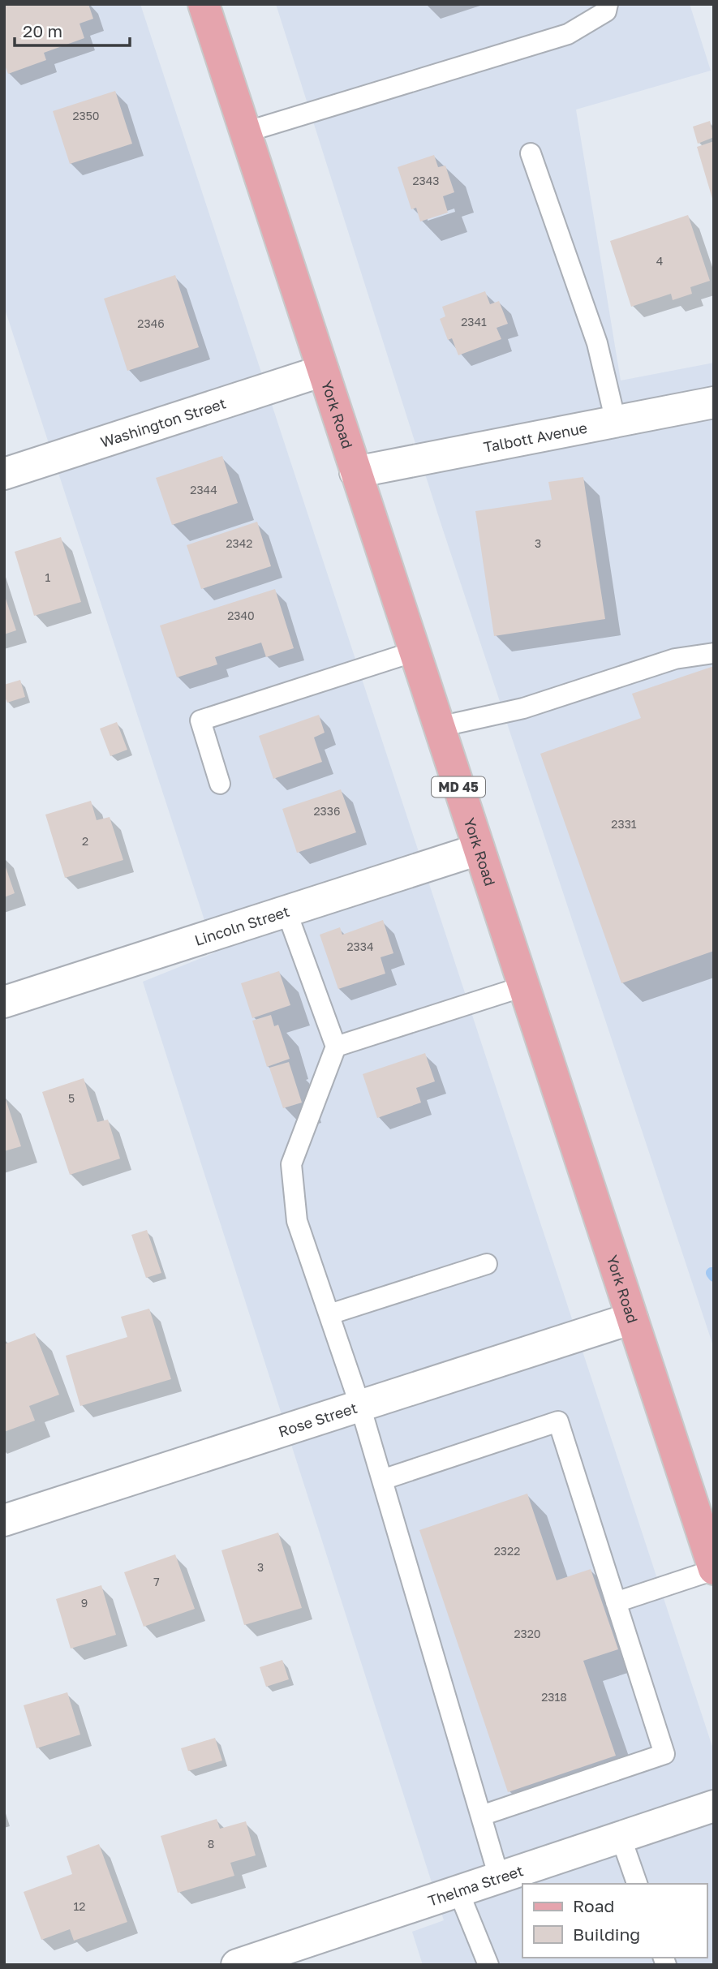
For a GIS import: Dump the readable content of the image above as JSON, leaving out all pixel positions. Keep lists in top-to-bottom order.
{
  "streets": {
    "main road": ["York Road", "MD 45"],
    "street": [
      "Washington Street",
      "Talbott Avenue",
      "Lincoln Street",
      "Rose Street",
      "Thelma Street"
    ]
  },
  "crossings": [
    ["York Road", "Washington Street"],
    ["York Road", "Talbott Avenue"],
    ["York Road", "Lincoln Street"],
    ["York Road", "Rose Street"]
  ],
  "house_numbers": [
    "2350",
    "2343",
    "4",
    "2341",
    "2346",
    "2344",
    "2342",
    "3",
    "1",
    "2340",
    "2336",
    "2331",
    "2",
    "2334",
    "5",
    "2322",
    "3",
    "7",
    "9",
    "2320",
    "2318",
    "8",
    "12"
  ],
  "legend": ["Road", "Building"],
  "scale_bar": "20 m"
}
